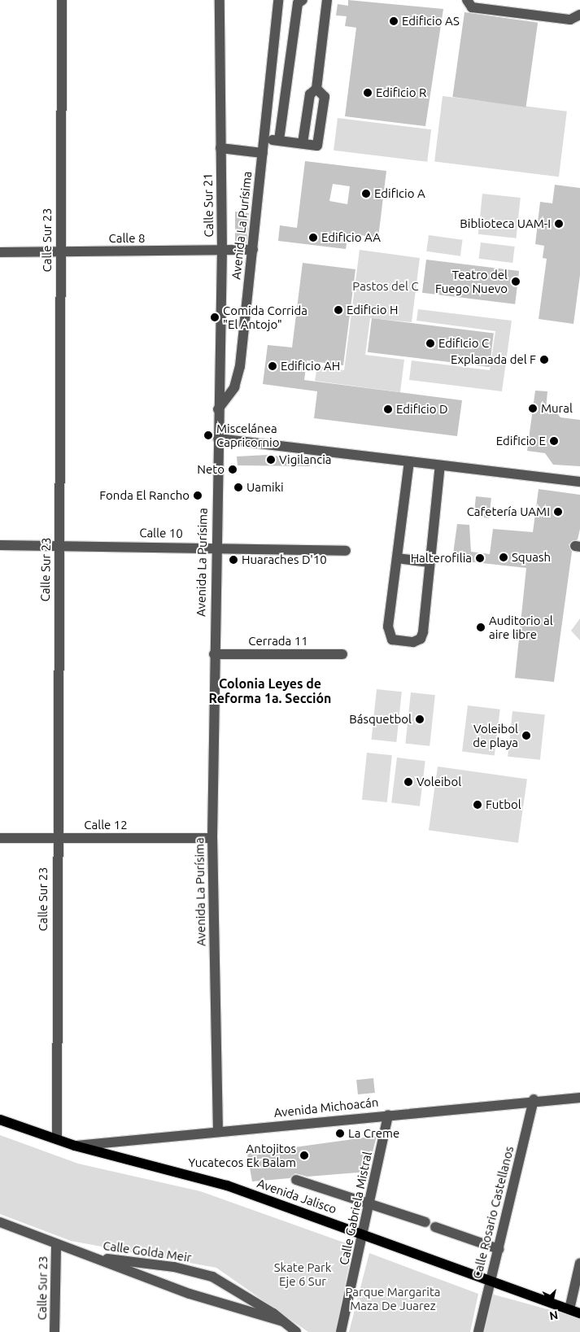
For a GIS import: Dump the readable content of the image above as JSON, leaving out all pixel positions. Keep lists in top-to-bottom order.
{
  "streets": {
    "main road": ["Avenida Jalisco"],
    "street": [
      "Calle Sur 21",
      "Avenida La Purísima",
      "Calle 8",
      "Calle Sur 23",
      "Calle 10",
      "Cerrada 11",
      "Calle 12",
      "Avenida Michoacán",
      "Calle Gabriela Mistral",
      "Calle Rosario Castellanos",
      "Calle Golda Meir"
    ]
  },
  "crossings": [
    ["Calle Sur 21", "Avenida La Purísima"],
    ["Calle Sur 21", "Calle 8"],
    ["Avenida La Purísima", "Calle 8"],
    ["Avenida La Purísima", "Calle 10"],
    ["Avenida La Purísima", "Cerrada 11"],
    ["Avenida La Purísima", "Calle 12"],
    ["Avenida La Purísima", "Avenida Michoacán"],
    ["Calle 8", "Calle Sur 23"],
    ["Calle Sur 23", "Calle 10"],
    ["Calle Sur 23", "Calle 12"],
    ["Calle Sur 23", "Avenida Jalisco"],
    ["Calle Sur 23", "Calle Golda Meir"],
    ["Avenida Michoacán", "Avenida Jalisco"],
    ["Avenida Michoacán", "Calle Gabriela Mistral"],
    ["Avenida Michoacán", "Calle Rosario Castellanos"],
    ["Avenida Jalisco", "Calle Gabriela Mistral"],
    ["Avenida Jalisco", "Calle Rosario Castellanos"]
  ],
  "districts": ["Colonia Leyes de Reforma 1a. Sección"],
  "parks": ["Pastos del C", "Skate Park Eje 6 Sur", "Parque Margarita Maza De Juarez"],
  "places": [
    "Edificio AS",
    "Edificio R",
    "Edificio A",
    "Biblioteca UAM-I",
    "Edificio AA",
    "Teatro del Fuego Nuevo",
    "Edificio H",
    "Comida Corrida \"El Antojo\"",
    "Edificio C",
    "Explanada del F",
    "Edificio AH",
    "Mural",
    "Edificio D",
    "Miscelánea Capricornio",
    "Edificio E",
    "Vigilancia",
    "Neto",
    "Uamiki",
    "Fonda El Rancho",
    "Cafetería UAMI",
    "Squash",
    "Halterofilia",
    "Huaraches D'10",
    "Auditorio al aire libre",
    "Básquetbol",
    "Voleibol de playa",
    "Voleibol",
    "Futbol",
    "La Creme",
    "Antojitos Yucatecos Ek Balam"
  ],
  "north": "bottom"
}
